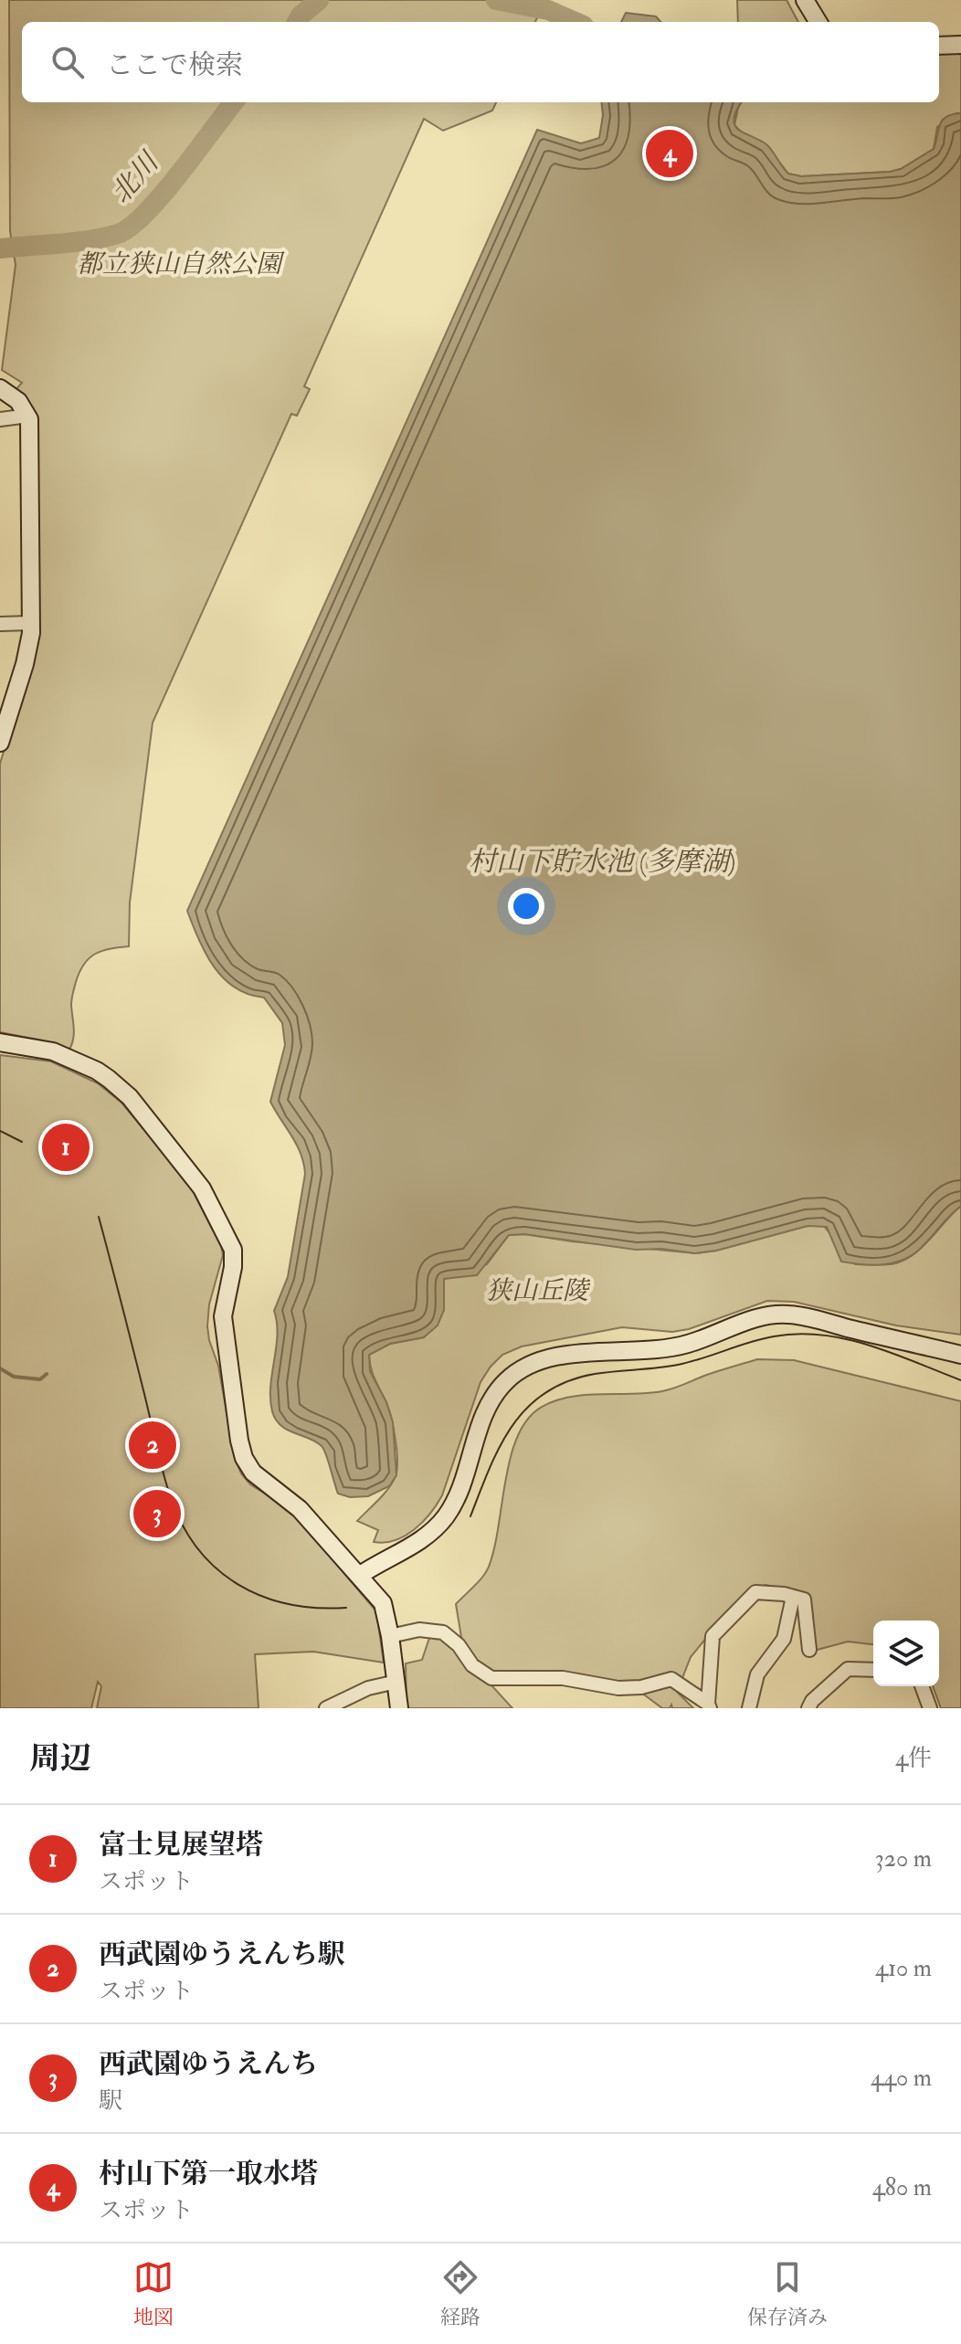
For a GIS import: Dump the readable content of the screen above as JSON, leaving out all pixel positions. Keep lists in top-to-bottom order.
{
  "water": ["北川", "村山下貯水池 (多摩湖)"],
  "parks": ["都立狭山自然公園", "狭山丘陵"],
  "page": {
    "search": "ここで検索",
    "pins": [
      "4",
      "1",
      "2",
      "3"
    ],
    "heading": ["周辺", "4件"],
    "list": [
      {
        "mark": "1",
        "name": "富士見展望塔",
        "note": "スポット",
        "value": "320 m"
      },
      {
        "mark": "2",
        "name": "西武園ゆうえんち駅",
        "note": "スポット",
        "value": "410 m"
      },
      {
        "mark": "3",
        "name": "西武園ゆうえんち",
        "note": "駅",
        "value": "440 m"
      },
      {
        "mark": "4",
        "name": "村山下第一取水塔",
        "note": "スポット",
        "value": "480 m"
      }
    ],
    "nav": ["地図", "経路", "保存済み"]
  }
}
